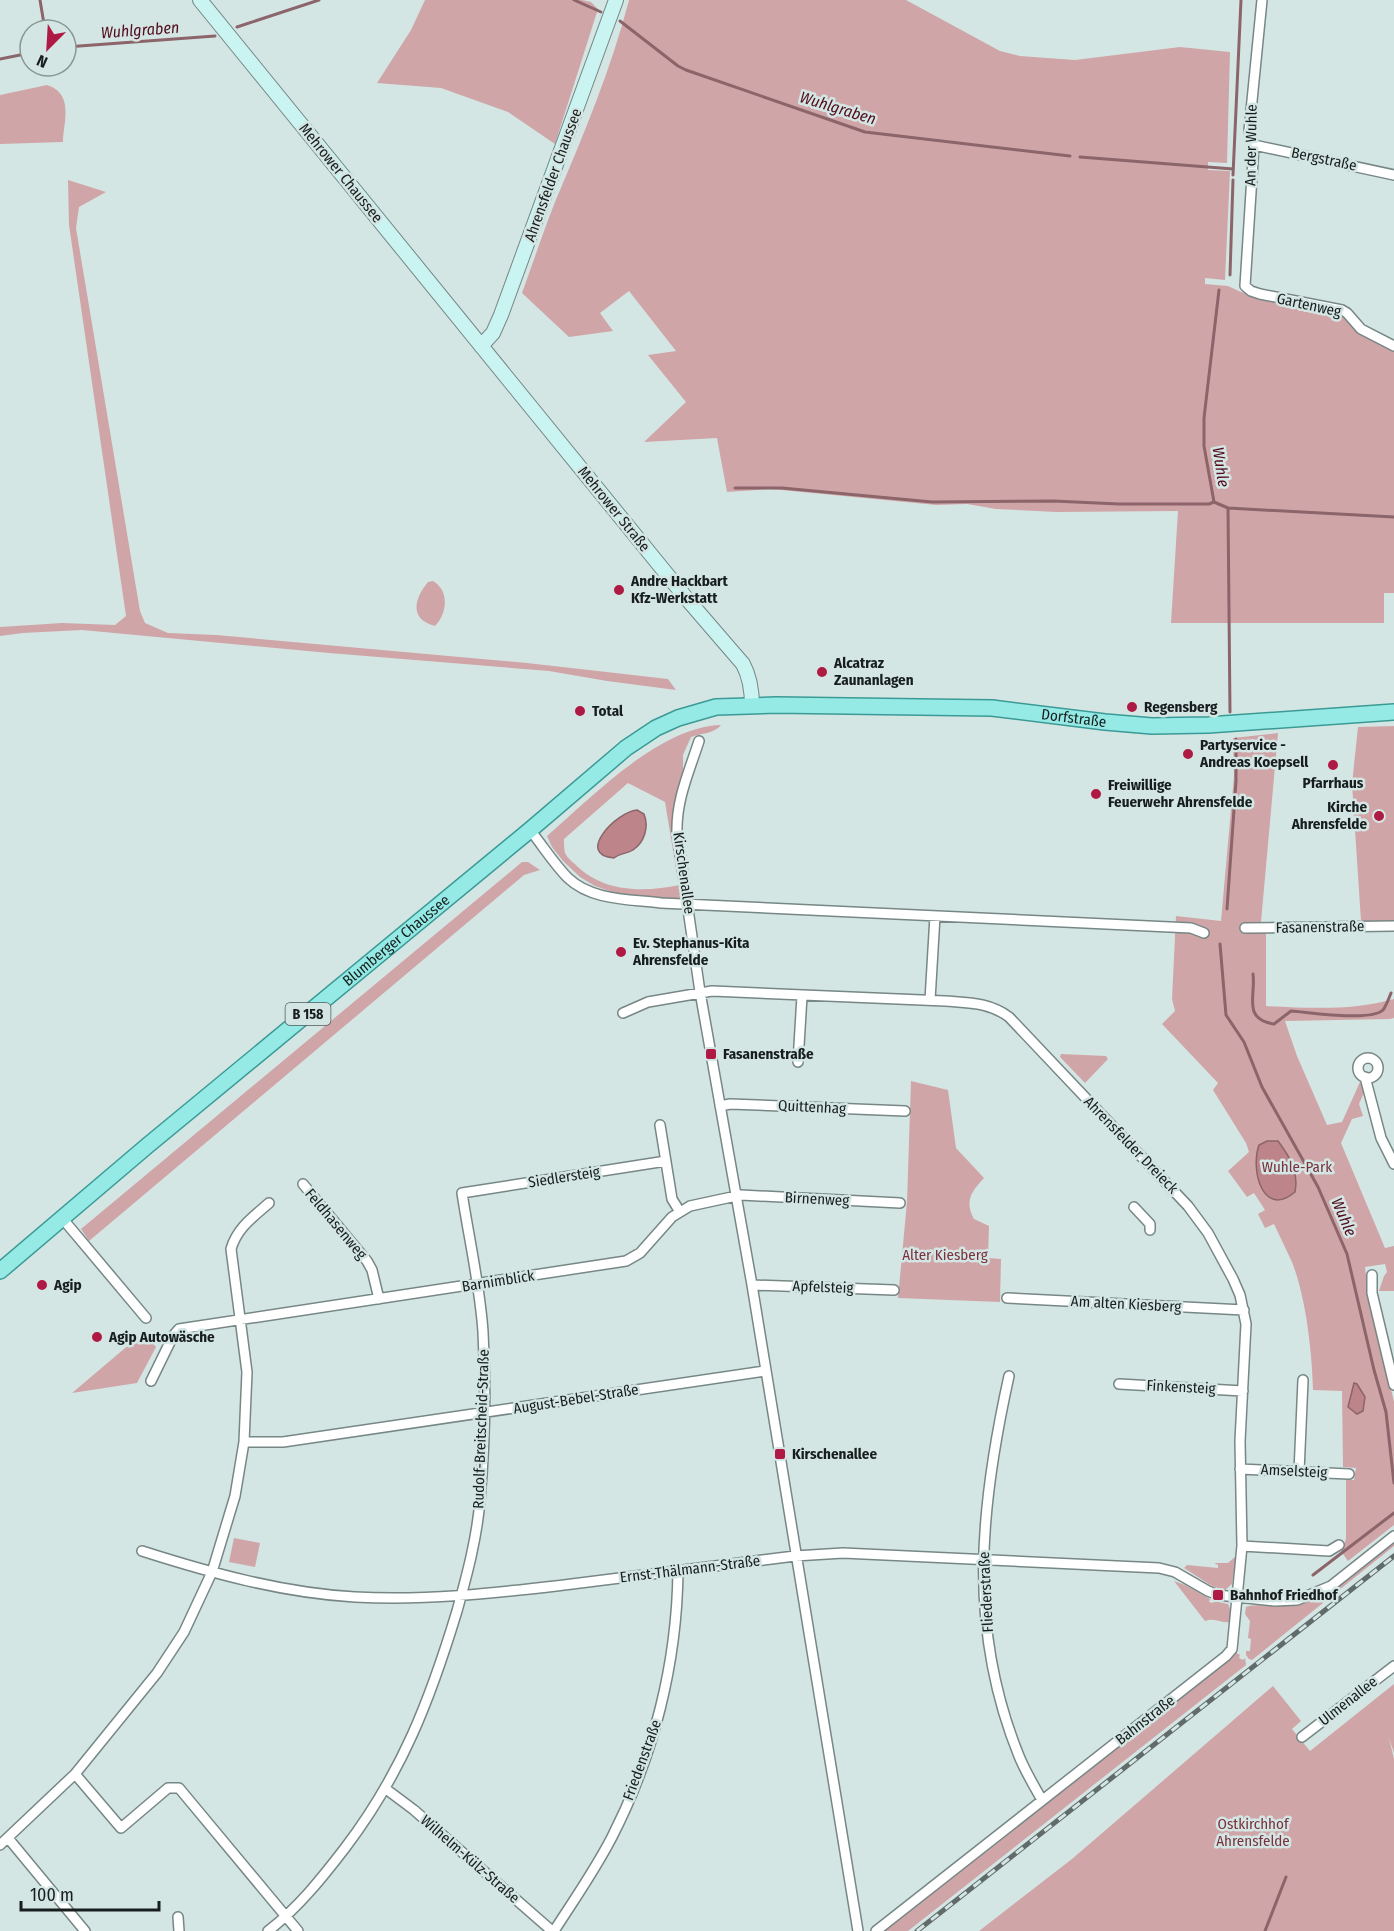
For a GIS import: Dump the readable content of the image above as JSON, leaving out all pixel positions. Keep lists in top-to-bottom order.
{
  "streets": {
    "main road": [
      "Mehrower Chaussee",
      "Ahrensfelder Chaussee",
      "Mehrower Straße",
      "Dorfstraße",
      "Blumberger Chaussee",
      "B 158"
    ],
    "street": [
      "An der Wuhle",
      "Bergstraße",
      "Gartenweg",
      "Kirschenallee",
      "Fasanenstraße",
      "Quittenhag",
      "Ahrensfelder Dreieck",
      "Siedlersteig",
      "Birnenweg",
      "Feldhasenweg",
      "Barnimblick",
      "Apfelsteig",
      "Am alten Kiesberg",
      "Finkensteig",
      "August-Bebel-Straße",
      "Rudolf-Breitscheid-Straße",
      "Amselsteig",
      "Ernst-Thälmann-Straße",
      "Fliederstraße",
      "Ulmenallee",
      "Bahnstraße",
      "Friedenstraße",
      "Wilhelm-Külz-Straße"
    ]
  },
  "crossings": [
    ["An der Wuhle", "Bergstraße"],
    ["An der Wuhle", "Gartenweg"],
    ["Mehrower Chaussee", "Ahrensfelder Chaussee"],
    ["Mehrower Chaussee", "Mehrower Straße"],
    ["Ahrensfelder Chaussee", "Mehrower Straße"],
    ["Mehrower Straße", "Dorfstraße"],
    ["Mehrower Straße", "Blumberger Chaussee"],
    ["Dorfstraße", "Blumberger Chaussee"],
    ["Kirschenallee", "Quittenhag"],
    ["Kirschenallee", "Ahrensfelder Dreieck"],
    ["Kirschenallee", "Birnenweg"],
    ["Kirschenallee", "Barnimblick"],
    ["Kirschenallee", "Apfelsteig"],
    ["Kirschenallee", "August-Bebel-Straße"],
    ["Kirschenallee", "Ernst-Thälmann-Straße"],
    ["Ahrensfelder Dreieck", "Am alten Kiesberg"],
    ["Ahrensfelder Dreieck", "Finkensteig"],
    ["Ahrensfelder Dreieck", "Amselsteig"],
    ["Ahrensfelder Dreieck", "Ernst-Thälmann-Straße"],
    ["Ahrensfelder Dreieck", "Bahnstraße"],
    ["Siedlersteig", "Rudolf-Breitscheid-Straße"],
    ["Birnenweg", "Barnimblick"],
    ["Feldhasenweg", "Barnimblick"],
    ["Barnimblick", "Rudolf-Breitscheid-Straße"],
    ["August-Bebel-Straße", "Rudolf-Breitscheid-Straße"],
    ["Rudolf-Breitscheid-Straße", "Ernst-Thälmann-Straße"],
    ["Rudolf-Breitscheid-Straße", "Wilhelm-Külz-Straße"],
    ["Ernst-Thälmann-Straße", "Fliederstraße"],
    ["Ernst-Thälmann-Straße", "Bahnstraße"],
    ["Ernst-Thälmann-Straße", "Friedenstraße"],
    ["Fliederstraße", "Bahnstraße"],
    ["Friedenstraße", "Wilhelm-Külz-Straße"]
  ],
  "water": ["Wuhlgraben", "Wuhle"],
  "parks": ["Wuhle-Park", "Alter Kiesberg", "Ostkirchhof Ahrensfelde"],
  "places": {
    "other": [
      "Andre Hackbart Kfz-Werkstatt",
      "Alcatraz Zaunanlagen",
      "Regensberg",
      "Total",
      "Partyservice - Andreas Koepsell",
      "Pfarrhaus",
      "Freiwillige Feuerwehr Ahrensfelde",
      "Kirche Ahrensfelde",
      "Ev. Stephanus-Kita Ahrensfelde",
      "Agip",
      "Agip Autowäsche"
    ],
    "transit": ["Fasanenstraße", "Kirschenallee", "Bahnhof Friedhof"]
  },
  "scale_bar": "100 m",
  "north": "bottom left"
}
